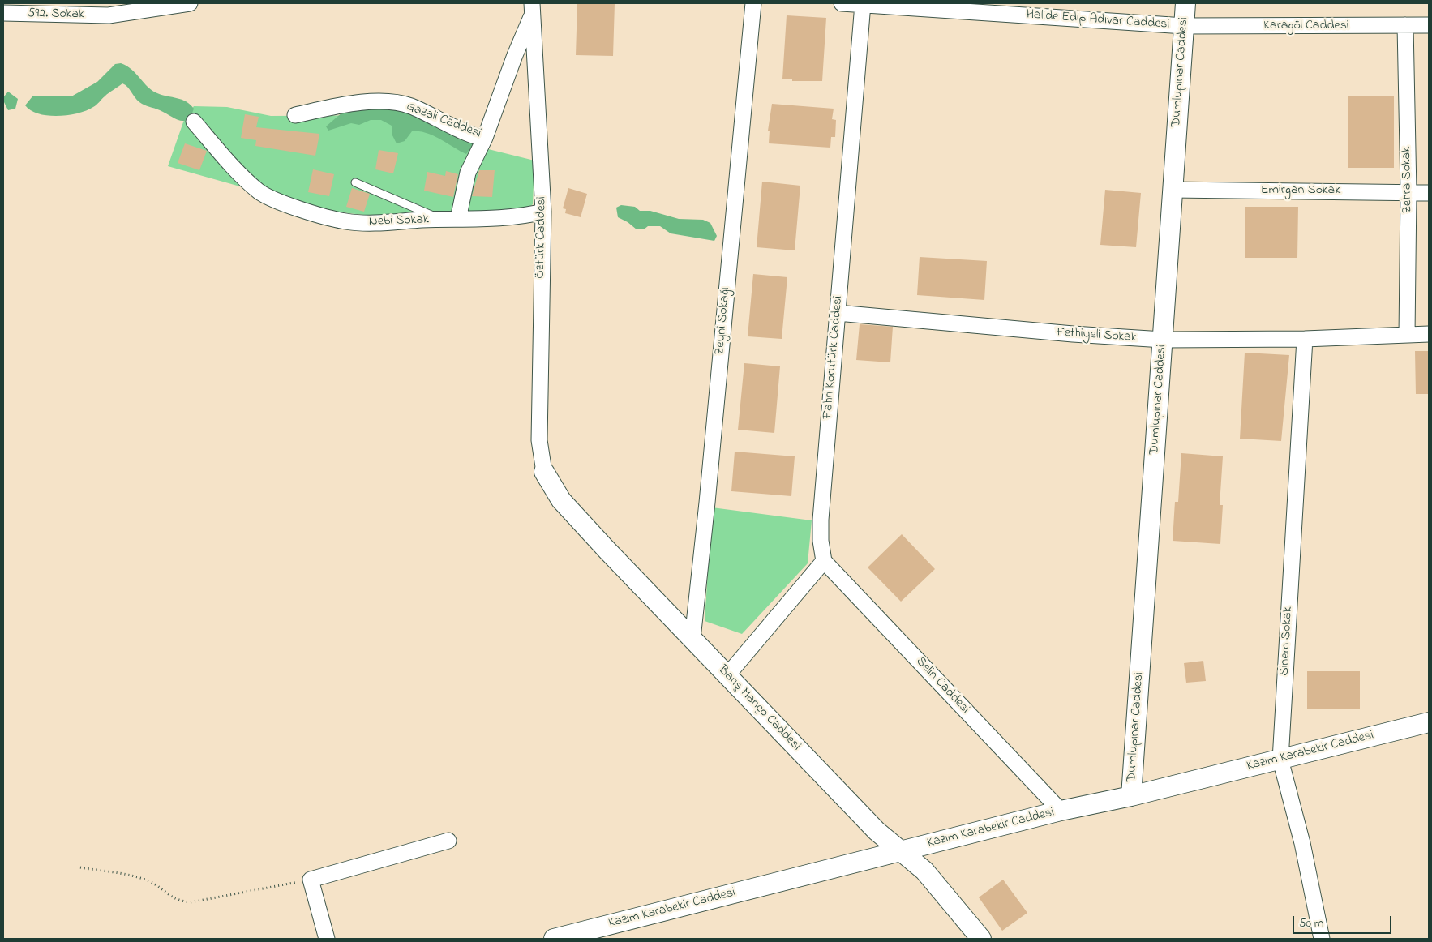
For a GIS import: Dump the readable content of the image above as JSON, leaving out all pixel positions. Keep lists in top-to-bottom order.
{
  "streets": {
    "street": [
      "592. Sokak",
      "Halide Edip Adıvar Caddesi",
      "Karagöl Caddesi",
      "Dumlupınar Caddesi",
      "Gazali Caddesi",
      "Zehra Sokak",
      "Emirgan Sokak",
      "Nebi Sokak",
      "Öztürk Caddesi",
      "Zeyni Sokağı",
      "Fethiyeli Sokak",
      "Fahri Korutürk Caddesi",
      "Sinem Sokak",
      "Selin Caddesi",
      "Barış Manço Caddesi",
      "Kazım Karabekir Caddesi"
    ]
  },
  "crossings": [
    ["Halide Edip Adıvar Caddesi", "Karagöl Caddesi"],
    ["Halide Edip Adıvar Caddesi", "Dumlupınar Caddesi"],
    ["Halide Edip Adıvar Caddesi", "Fahri Korutürk Caddesi"],
    ["Karagöl Caddesi", "Dumlupınar Caddesi"],
    ["Karagöl Caddesi", "Zehra Sokak"],
    ["Dumlupınar Caddesi", "Emirgan Sokak"],
    ["Dumlupınar Caddesi", "Fethiyeli Sokak"],
    ["Dumlupınar Caddesi", "Kazım Karabekir Caddesi"],
    ["Gazali Caddesi", "Öztürk Caddesi"],
    ["Zehra Sokak", "Emirgan Sokak"],
    ["Zehra Sokak", "Fethiyeli Sokak"],
    ["Nebi Sokak", "Öztürk Caddesi"],
    ["Öztürk Caddesi", "Barış Manço Caddesi"],
    ["Zeyni Sokağı", "Barış Manço Caddesi"],
    ["Fethiyeli Sokak", "Fahri Korutürk Caddesi"],
    ["Fethiyeli Sokak", "Sinem Sokak"],
    ["Fahri Korutürk Caddesi", "Selin Caddesi"],
    ["Sinem Sokak", "Kazım Karabekir Caddesi"],
    ["Selin Caddesi", "Kazım Karabekir Caddesi"],
    ["Barış Manço Caddesi", "Kazım Karabekir Caddesi"]
  ],
  "scale_bar": "50 m"
}
